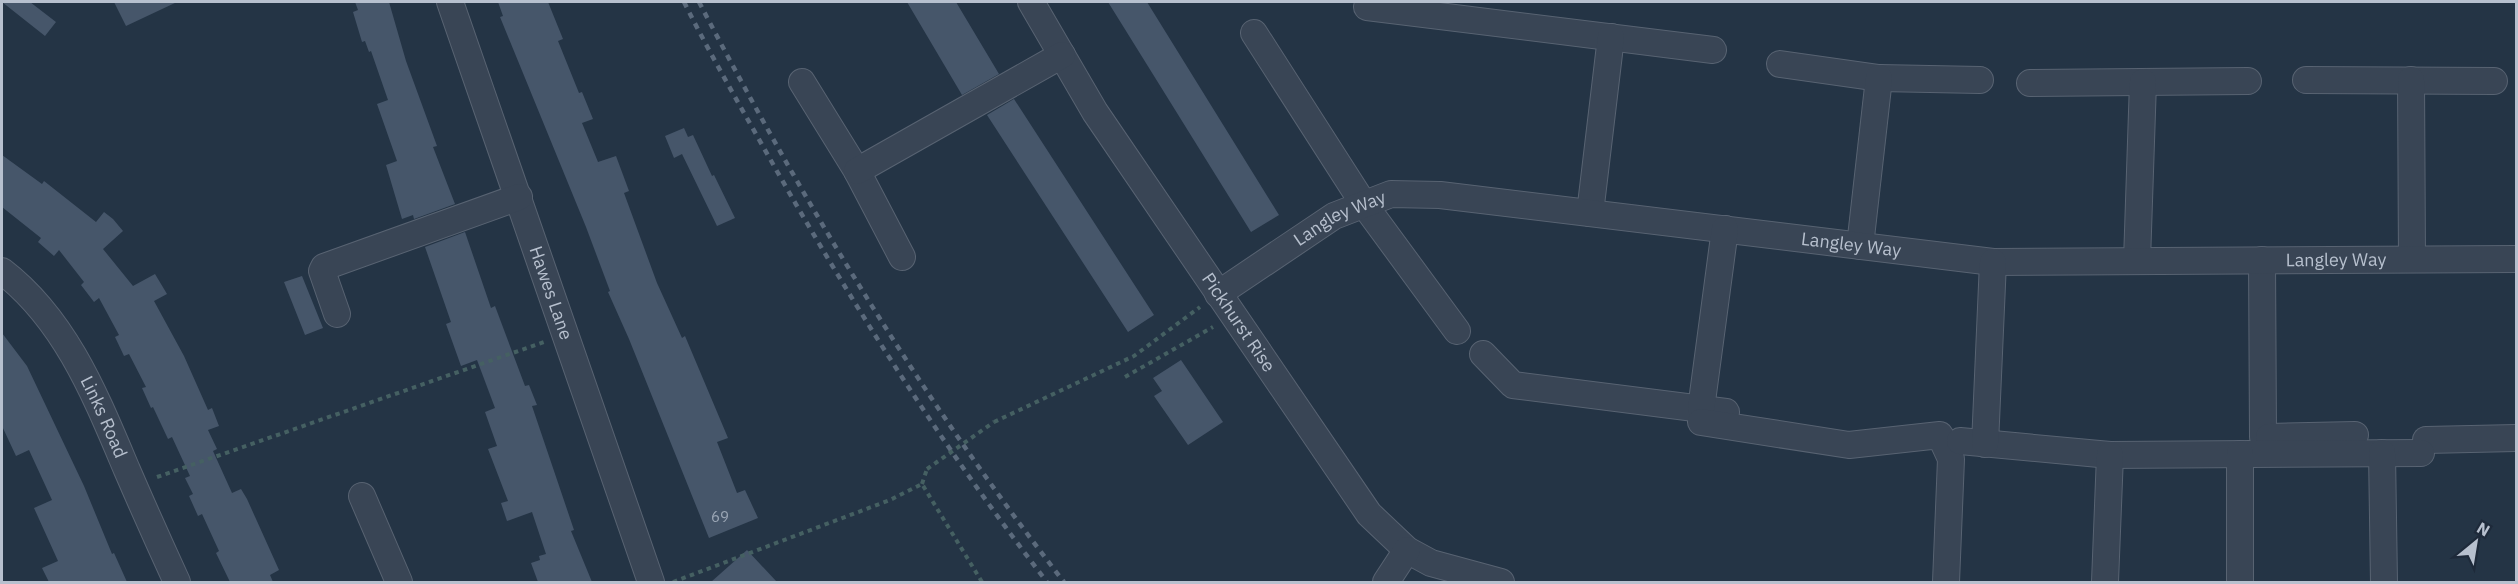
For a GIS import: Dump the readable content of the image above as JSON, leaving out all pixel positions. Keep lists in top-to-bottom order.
{
  "streets": {
    "street": [
      "Langley Way",
      "Hawes Lane",
      "Pickhurst Rise",
      "Links Road"
    ]
  },
  "crossings": [
    ["Langley Way", "Pickhurst Rise"]
  ],
  "house_numbers": ["69"],
  "north": "top right"
}
